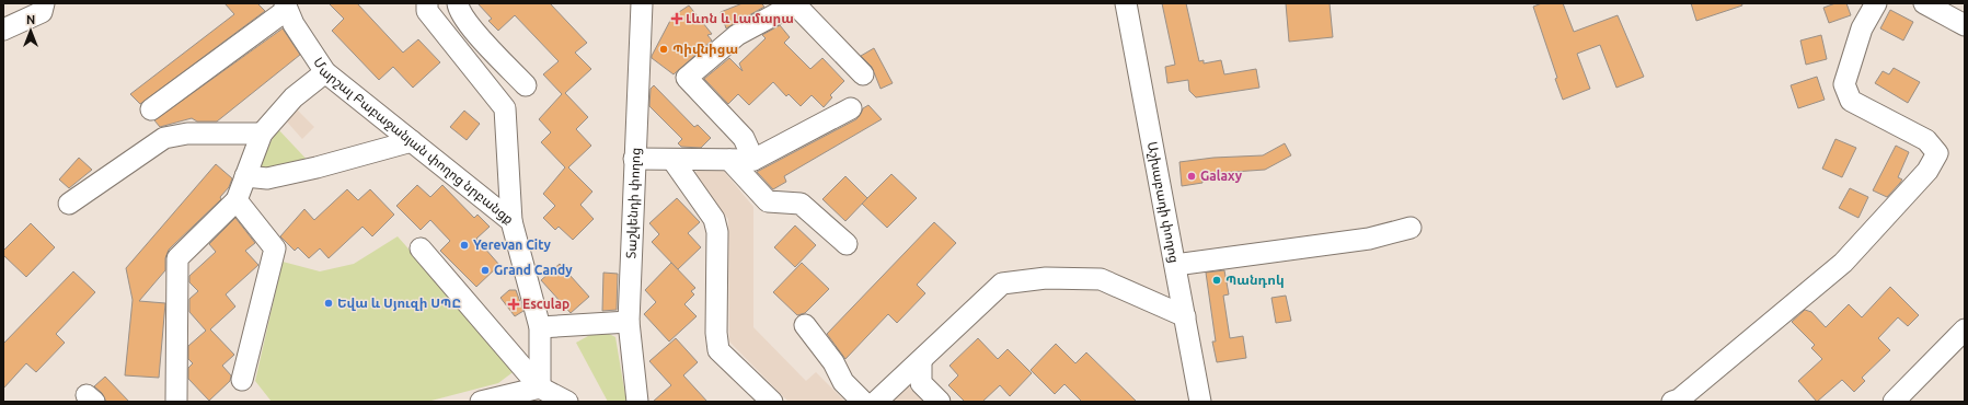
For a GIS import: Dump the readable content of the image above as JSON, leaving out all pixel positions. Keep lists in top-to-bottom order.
{
  "streets": {
    "street": ["Մարշալ Բաբաջանյան փողոց նրբանցք", "Տաշկենդի փողոց", "Աշխաբադի փողոց"]
  },
  "places": {
    "health": ["Լևոն և Լամարա", "Esculap"],
    "other": [
      "Պիվնիցա",
      "Galaxy",
      "Yerevan City",
      "Grand Candy",
      "Պանդոկ",
      "Եվա և Սյուզի ՍՊԸ"
    ]
  },
  "north": "top"
}
